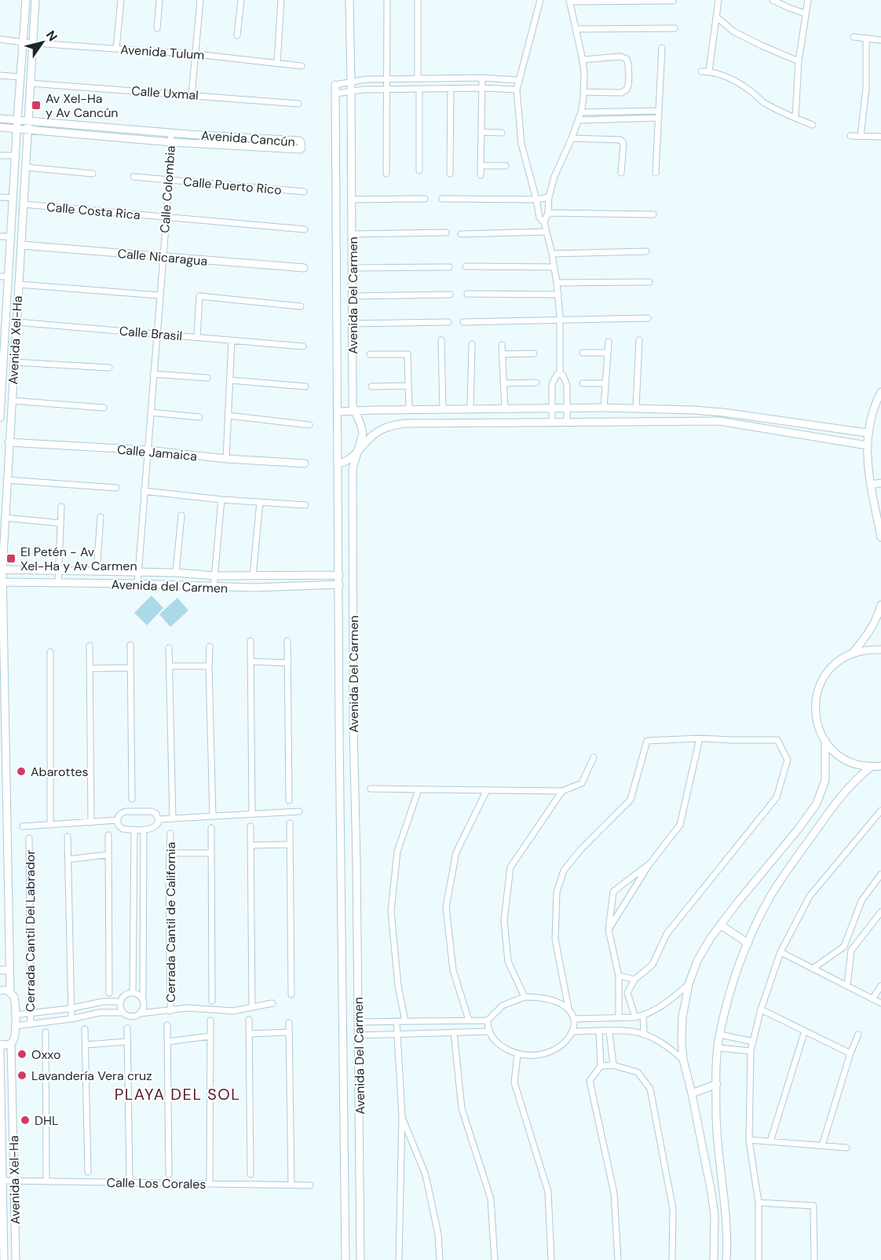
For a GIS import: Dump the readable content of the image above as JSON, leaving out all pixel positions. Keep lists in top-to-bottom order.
{
  "streets": {
    "street": [
      "Avenida Tulum",
      "Calle Uxmal",
      "Avenida Cancún",
      "Calle Puerto Rico",
      "Calle Colombia",
      "Calle Costa Rica",
      "Calle Nicaragua",
      "Avenida Del Carmen",
      "Calle Brasil",
      "Avenida Xel-Ha",
      "Calle Jamaica",
      "Avenida del Carmen",
      "Cerrada Cantil de California",
      "Cerrada Cantil Del Labrador",
      "Calle Los Corales"
    ]
  },
  "crossings": [
    ["Avenida Tulum", "Avenida Xel-Ha"],
    ["Calle Uxmal", "Avenida Xel-Ha"],
    ["Avenida Cancún", "Calle Colombia"],
    ["Avenida Cancún", "Avenida Xel-Ha"],
    ["Calle Puerto Rico", "Calle Colombia"],
    ["Calle Colombia", "Calle Costa Rica"],
    ["Calle Colombia", "Calle Nicaragua"],
    ["Calle Colombia", "Calle Brasil"],
    ["Calle Colombia", "Calle Jamaica"],
    ["Calle Colombia", "Avenida del Carmen"],
    ["Calle Costa Rica", "Avenida Xel-Ha"],
    ["Calle Nicaragua", "Avenida Xel-Ha"],
    ["Avenida Del Carmen", "Avenida del Carmen"],
    ["Calle Brasil", "Avenida Xel-Ha"],
    ["Avenida Xel-Ha", "Calle Jamaica"],
    ["Avenida Xel-Ha", "Avenida del Carmen"],
    ["Avenida Xel-Ha", "Calle Los Corales"]
  ],
  "districts": ["PLAYA DEL SOL"],
  "places": {
    "transit": ["Av Xel-Ha y Av Cancún", "El Petén - Av Xel-Ha y Av Carmen"],
    "other": [
      "Abarottes",
      "Oxxo",
      "Lavandería Vera cruz",
      "DHL"
    ]
  },
  "north": "top right"
}
